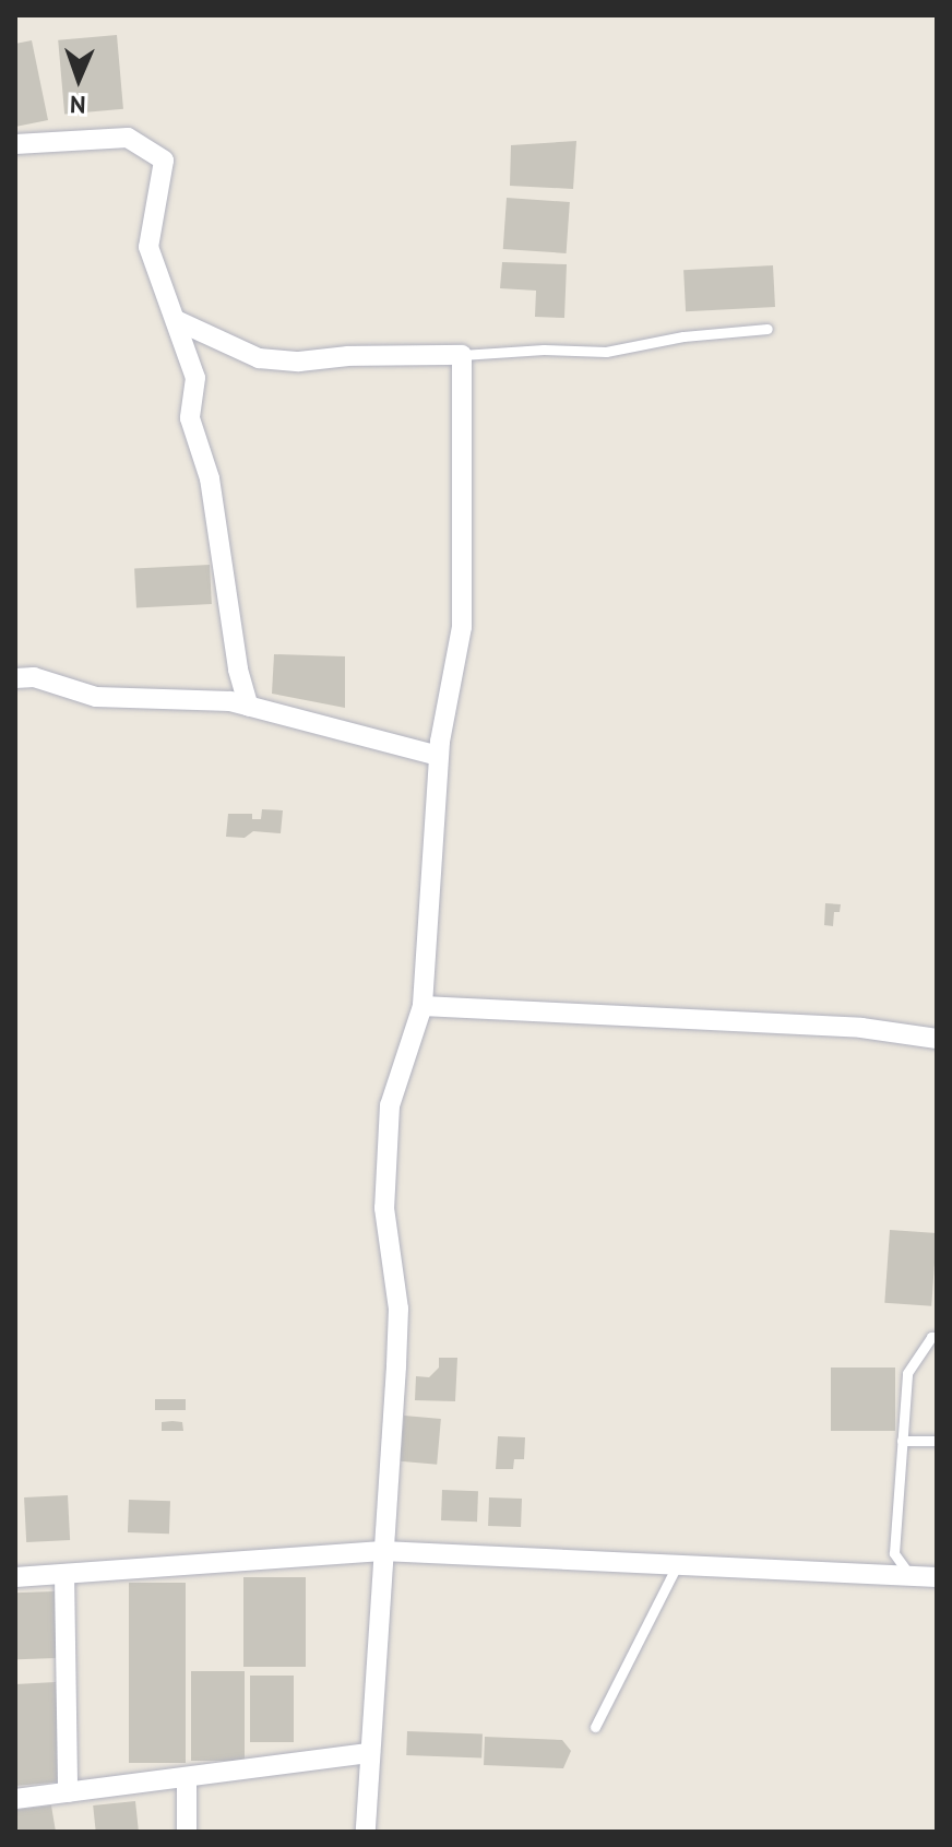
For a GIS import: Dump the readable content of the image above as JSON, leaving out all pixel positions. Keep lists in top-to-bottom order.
{
  "north": "bottom"
}
